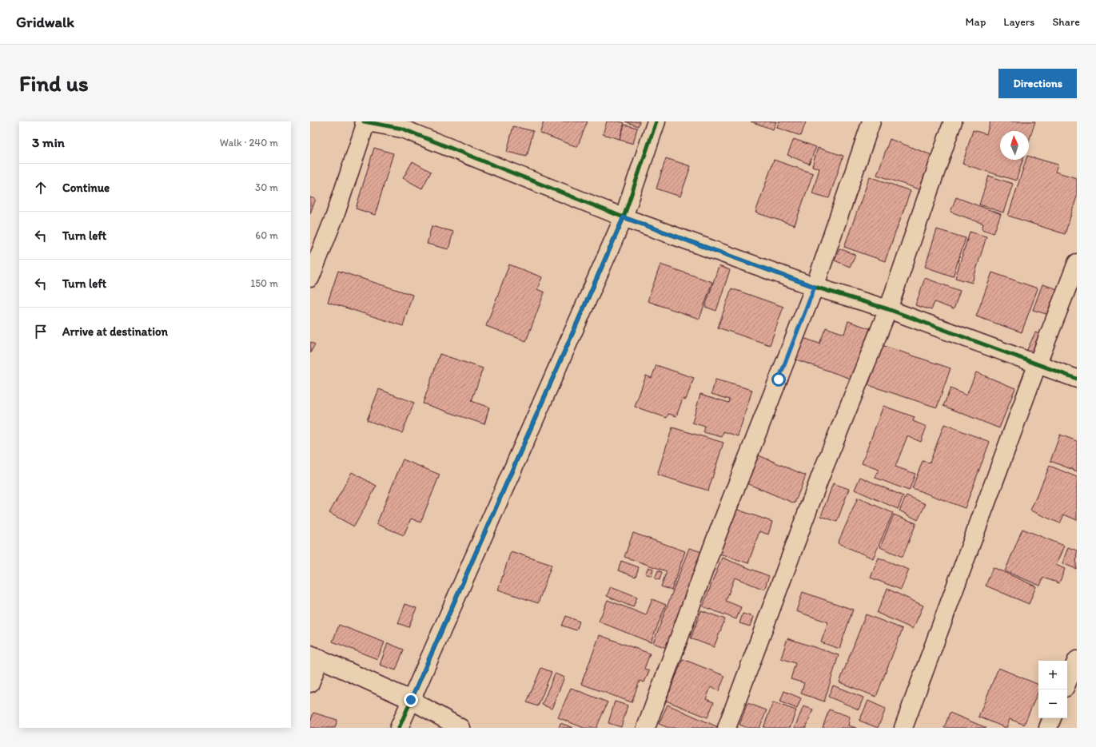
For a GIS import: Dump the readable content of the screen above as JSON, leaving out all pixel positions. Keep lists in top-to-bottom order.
{
  "north": "top",
  "page": {
    "header": "Gridwalk",
    "nav": ["Map", "Layers", "Share"],
    "buttons": "Directions",
    "title": "Find us",
    "heading": ["3 min", "Walk · 240 m"],
    "list": [
      ["Continue", "30 m"],
      ["Turn left", "60 m"],
      ["Turn left", "150 m"],
      "Arrive at destination"
    ],
    "map_buttons": ["+", "−"]
  }
}
